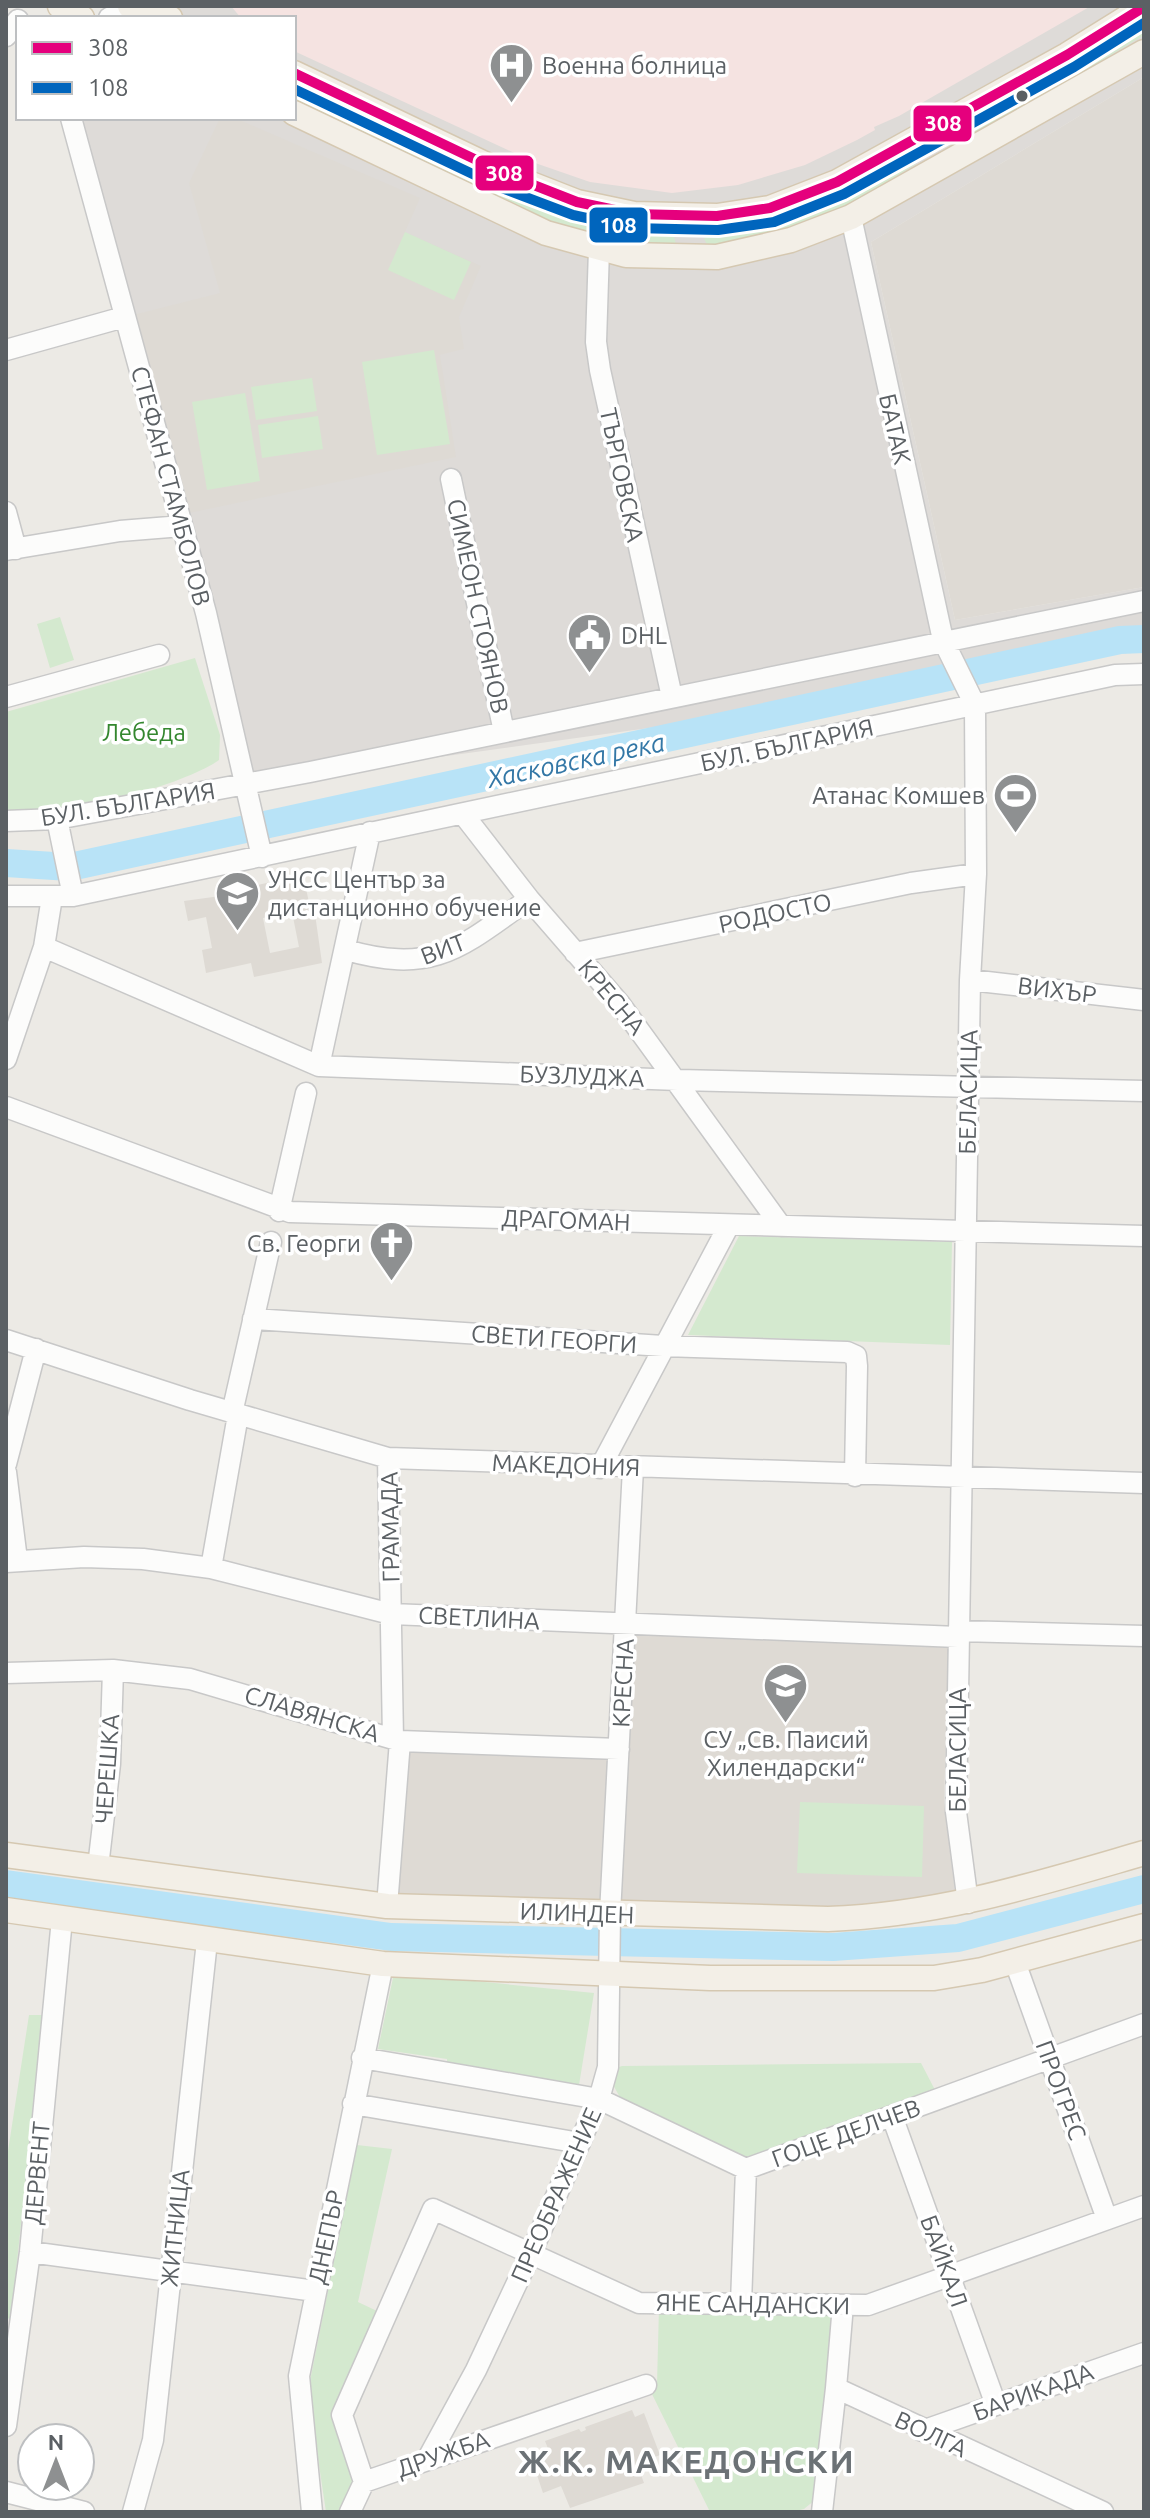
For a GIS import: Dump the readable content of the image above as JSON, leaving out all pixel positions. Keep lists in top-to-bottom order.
{
  "streets": {
    "main road": ["ИЛИНДЕН"],
    "street": [
      "БАТАК",
      "ТЪРГОВСКА",
      "СТЕФАН СТАМБОЛОВ",
      "СИМЕОН СТОЯНОВ",
      "БУЛ. БЪЛГАРИЯ",
      "РОДОСТО",
      "ВИТ",
      "ВИХЪР",
      "КРЕСНА",
      "БУЗЛУДЖА",
      "БЕЛАСИЦА",
      "ДРАГОМАН",
      "СВЕТИ ГЕОРГИ",
      "МАКЕДОНИЯ",
      "ГРАМАДА",
      "СВЕТЛИНА",
      "СЛАВЯНСКА",
      "ЧЕРЕШКА",
      "ПРОГРЕС",
      "ГОЦЕ ДЕЛЧЕВ",
      "ДЕРВЕНТ",
      "ПРЕОБРАЖЕНИЕ",
      "ЖИТНИЦА",
      "ДНЕПЪР",
      "БАЙКАЛ",
      "ЯНЕ САНДАНСКИ",
      "БАРИКАДА",
      "ВОЛГА",
      "ДРУЖБА"
    ]
  },
  "crossings": [
    ["БАТАК", "БУЛ. БЪЛГАРИЯ"],
    ["БАТАК", "БЕЛАСИЦА"],
    ["ТЪРГОВСКА", "БУЛ. БЪЛГАРИЯ"],
    ["СТЕФАН СТАМБОЛОВ", "БУЛ. БЪЛГАРИЯ"],
    ["СИМЕОН СТОЯНОВ", "БУЛ. БЪЛГАРИЯ"],
    ["БУЛ. БЪЛГАРИЯ", "КРЕСНА"],
    ["БУЛ. БЪЛГАРИЯ", "БЕЛАСИЦА"],
    ["РОДОСТО", "КРЕСНА"],
    ["РОДОСТО", "БЕЛАСИЦА"],
    ["ВИТ", "КРЕСНА"],
    ["ВИХЪР", "БЕЛАСИЦА"],
    ["КРЕСНА", "БУЗЛУДЖА"],
    ["КРЕСНА", "ДРАГОМАН"],
    ["КРЕСНА", "МАКЕДОНИЯ"],
    ["КРЕСНА", "СВЕТЛИНА"],
    ["КРЕСНА", "СЛАВЯНСКА"],
    ["КРЕСНА", "ИЛИНДЕН"],
    ["КРЕСНА", "ПРЕОБРАЖЕНИЕ"],
    ["БУЗЛУДЖА", "БЕЛАСИЦА"],
    ["БЕЛАСИЦА", "ДРАГОМАН"],
    ["БЕЛАСИЦА", "МАКЕДОНИЯ"],
    ["БЕЛАСИЦА", "СВЕТЛИНА"],
    ["БЕЛАСИЦА", "ИЛИНДЕН"],
    ["СВЕТИ ГЕОРГИ", "МАКЕДОНИЯ"],
    ["МАКЕДОНИЯ", "ГРАМАДА"],
    ["ГРАМАДА", "СВЕТЛИНА"],
    ["ГРАМАДА", "СЛАВЯНСКА"],
    ["ГРАМАДА", "ИЛИНДЕН"],
    ["СЛАВЯНСКА", "ЧЕРЕШКА"],
    ["ЧЕРЕШКА", "ИЛИНДЕН"],
    ["ИЛИНДЕН", "ПРЕОБРАЖЕНИЕ"],
    ["ПРОГРЕС", "ГОЦЕ ДЕЛЧЕВ"],
    ["ПРОГРЕС", "ЯНЕ САНДАНСКИ"],
    ["ГОЦЕ ДЕЛЧЕВ", "ПРЕОБРАЖЕНИЕ"],
    ["ГОЦЕ ДЕЛЧЕВ", "ДНЕПЪР"],
    ["ГОЦЕ ДЕЛЧЕВ", "БАЙКАЛ"],
    ["ПРЕОБРАЖЕНИЕ", "ЯНЕ САНДАНСКИ"],
    ["ПРЕОБРАЖЕНИЕ", "ДРУЖБА"],
    ["БАЙКАЛ", "ЯНЕ САНДАНСКИ"],
    ["БАЙКАЛ", "БАРИКАДА"],
    ["ЯНЕ САНДАНСКИ", "ДРУЖБА"],
    ["БАРИКАДА", "ВОЛГА"]
  ],
  "districts": ["Ж.К. МАКЕДОНСКИ"],
  "water": ["Хасковска река"],
  "parks": ["Лебеда"],
  "places": {
    "hospital": ["Военна болница"],
    "public building": ["DHL"],
    "sports": ["Атанас Комшев"],
    "school or university": ["УНСС Център за дистанционно обучение", "СУ „Св. Паисий Хилендарски“"],
    "church": ["Св. Георги"]
  },
  "lines": ["transit line 308", "transit line 108"],
  "legend": ["308", "108"],
  "north": "top"
}
